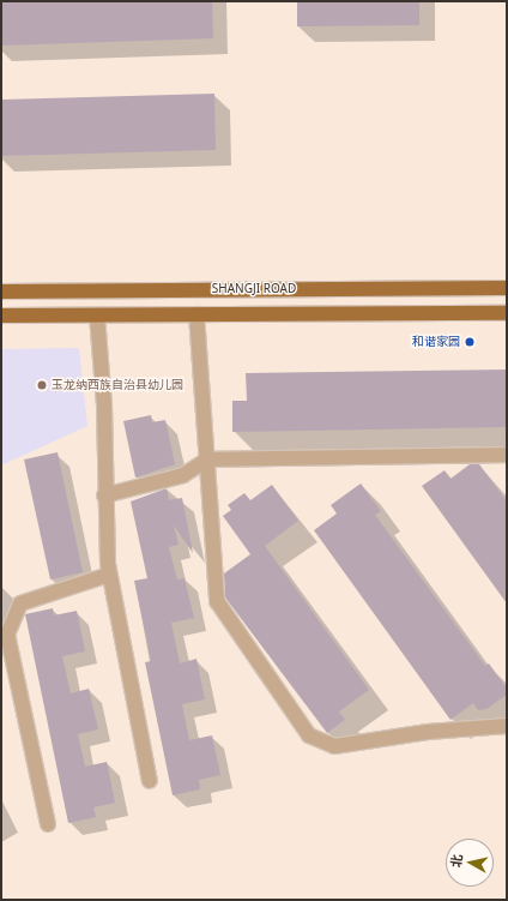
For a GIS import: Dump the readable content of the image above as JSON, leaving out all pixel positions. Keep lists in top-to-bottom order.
{
  "streets": {
    "main road": ["SHANGJI ROAD"]
  },
  "places": ["和谐家园", "玉龙纳西族自治县幼儿园"],
  "north": "left"
}
